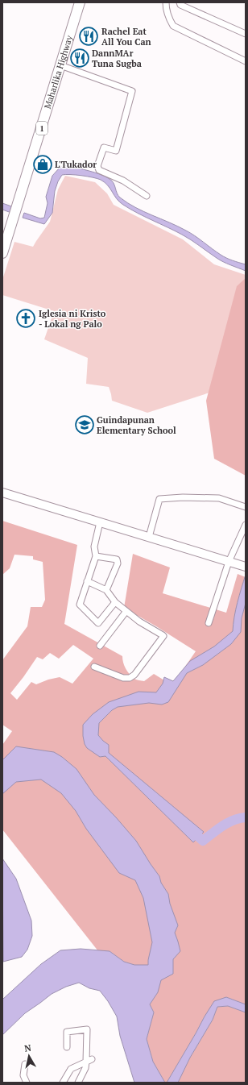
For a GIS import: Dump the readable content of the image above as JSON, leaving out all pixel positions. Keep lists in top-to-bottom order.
{
  "streets": {
    "highway": ["Maharlika Highway", "1"]
  },
  "places": {
    "restaurant": ["Rachel Eat All You Can", "DannMAr Tuna Sugba"],
    "shop": ["L'Tukador"],
    "church": ["Iglesia ni Kristo - Lokal ng Palo"],
    "school or university": ["Guindapunan Elementary School"]
  },
  "north": "top"
}
